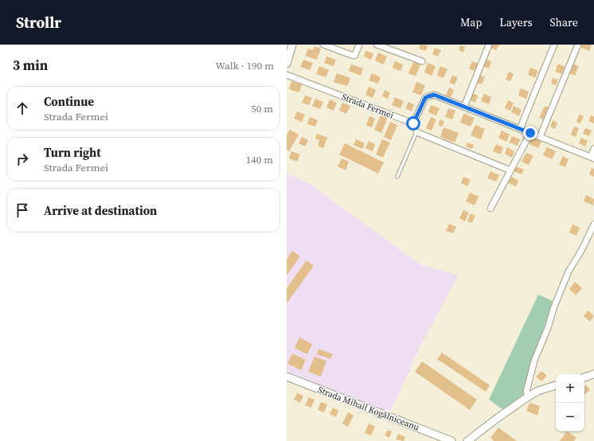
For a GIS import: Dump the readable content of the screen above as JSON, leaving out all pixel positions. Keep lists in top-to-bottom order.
{
  "streets": {
    "street": ["Strada Fermei", "Strada Mihail Kogălniceanu"]
  },
  "page": {
    "header": "Strollr",
    "nav": ["Map", "Layers", "Share"],
    "heading": ["3 min", "Walk · 190 m"],
    "list": [
      ["Continue", "Strada Fermei", "50 m"],
      ["Turn right", "Strada Fermei", "140 m"],
      "Arrive at destination"
    ],
    "map_buttons": ["+", "−"]
  }
}
